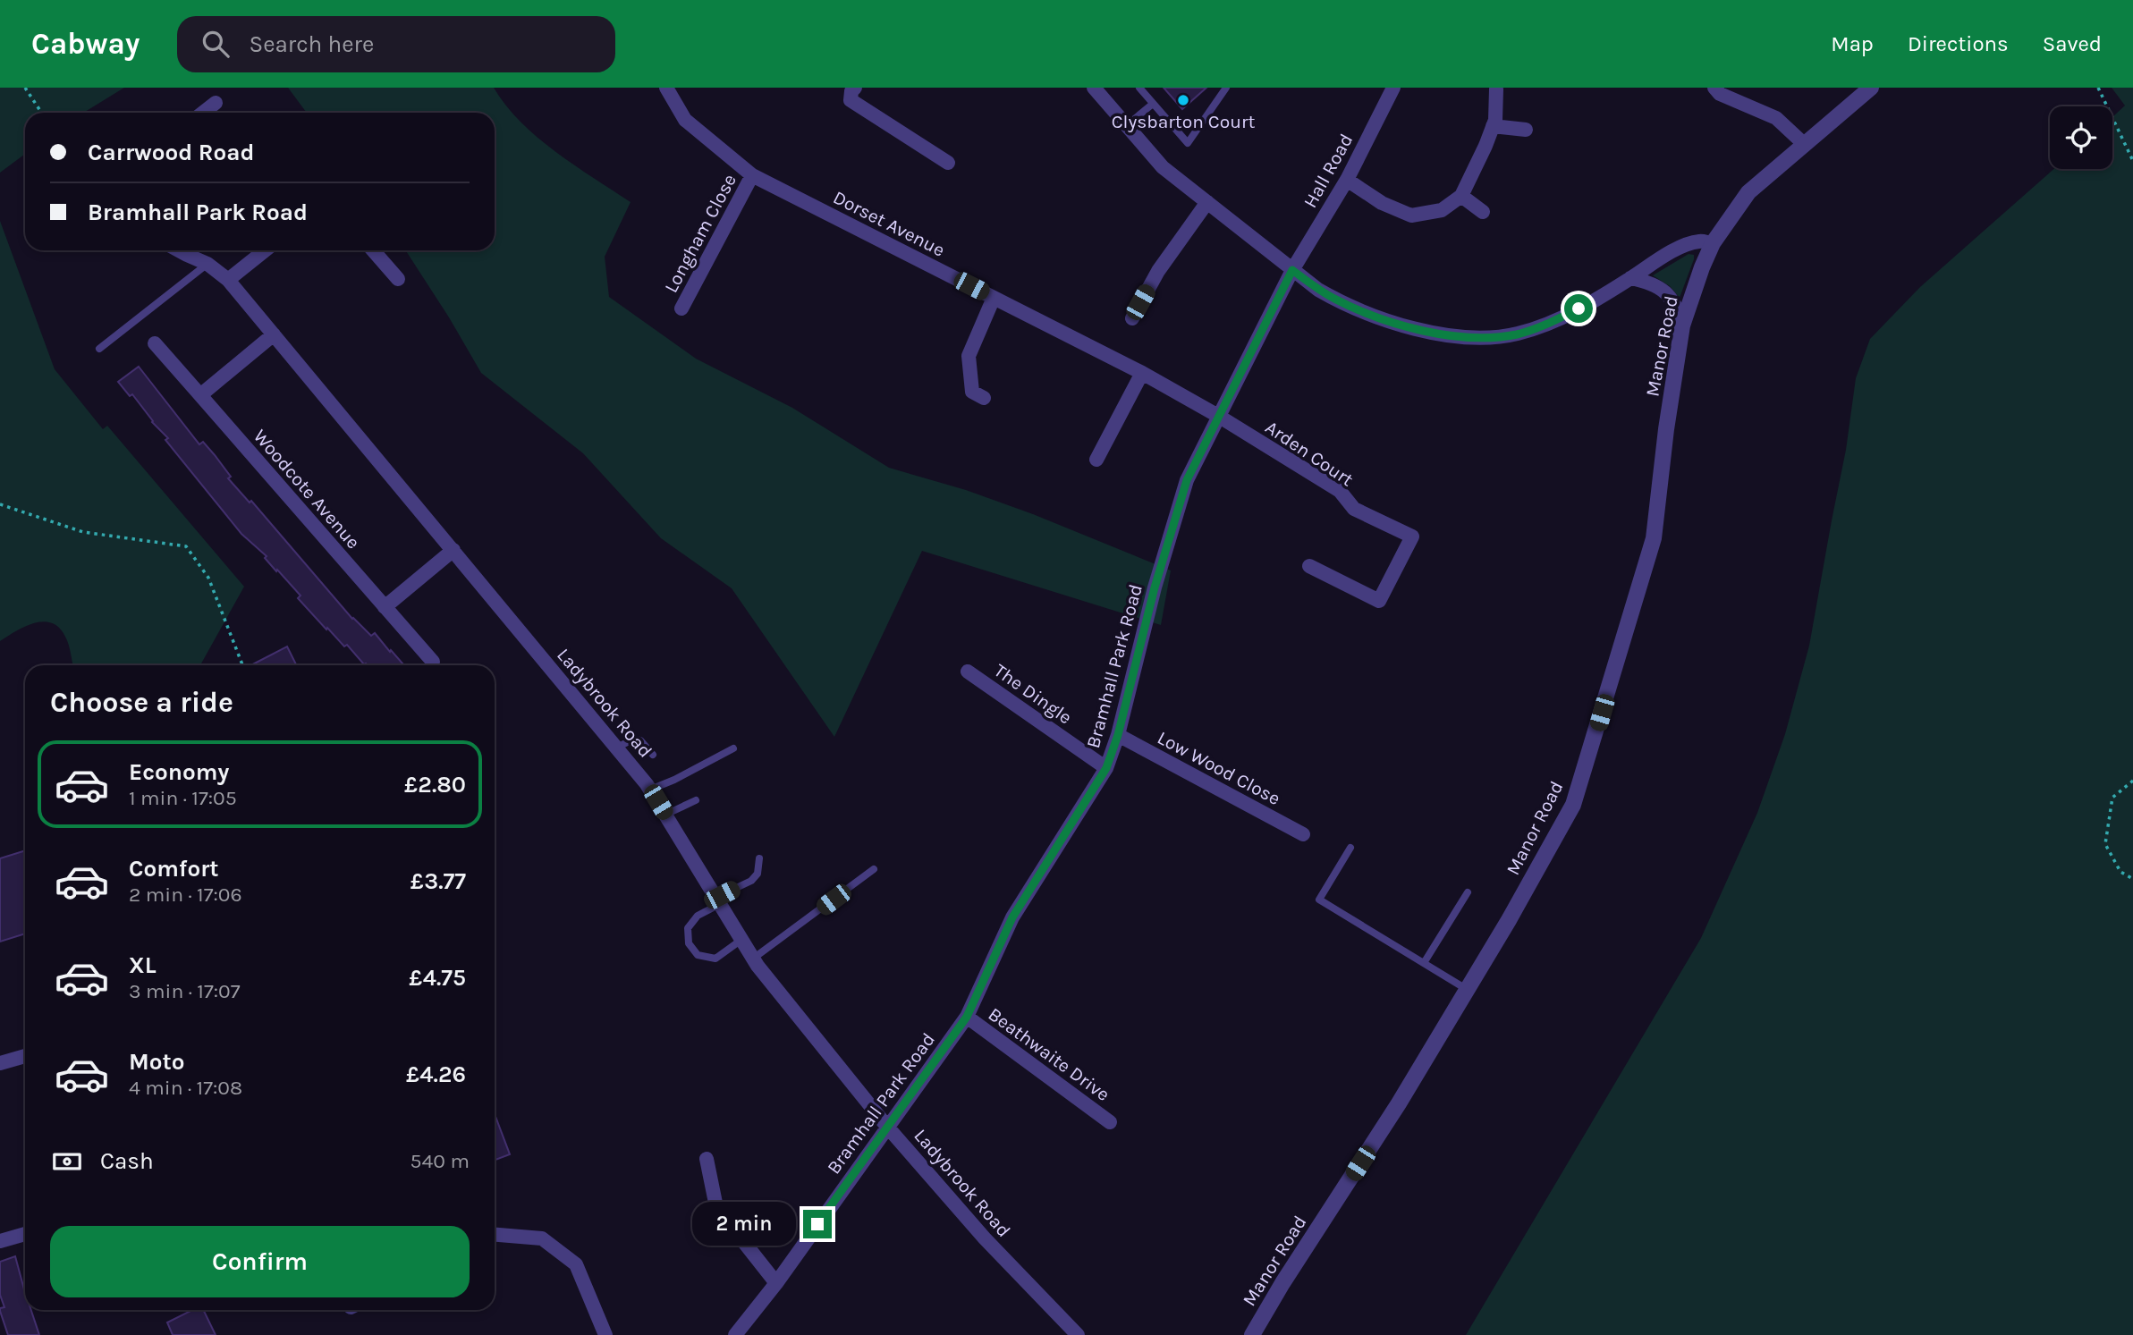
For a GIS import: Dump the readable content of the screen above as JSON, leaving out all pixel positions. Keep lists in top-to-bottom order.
{
  "streets": {
    "street": [
      "Hall Road",
      "Dorset Avenue",
      "Longham Close",
      "Manor Road",
      "Arden Court",
      "Woodcote Avenue",
      "Bramhall Park Road",
      "The Dingle",
      "Ladybrook Road",
      "Low Wood Close",
      "Beathwaite Drive"
    ]
  },
  "crossings": [
    ["Hall Road", "Bramhall Park Road"],
    ["Dorset Avenue", "Longham Close"],
    ["Dorset Avenue", "Arden Court"],
    ["Dorset Avenue", "Bramhall Park Road"],
    ["Arden Court", "Bramhall Park Road"],
    ["Bramhall Park Road", "The Dingle"],
    ["Bramhall Park Road", "Ladybrook Road"],
    ["Bramhall Park Road", "Low Wood Close"],
    ["Bramhall Park Road", "Beathwaite Drive"]
  ],
  "places": ["Clysbarton Court"],
  "page": {
    "header": "Cabway",
    "search": "Search here",
    "nav": ["Map", "Directions", "Saved"],
    "banner": ["Carrwood Road", "Bramhall Park Road"],
    "heading": "Choose a ride",
    "list": [
      {
        "name": "Economy",
        "note": "1 min · 17:05",
        "value": "£2.80"
      },
      {
        "name": "Comfort",
        "note": "2 min · 17:06",
        "value": "£3.77"
      },
      {
        "name": "XL",
        "note": "3 min · 17:07",
        "value": "£4.75"
      },
      {
        "name": "Moto",
        "note": "4 min · 17:08",
        "value": "£4.26"
      }
    ],
    "pay": ["Cash", "540 m"],
    "bubble": "2 min",
    "buttons": "Confirm"
  }
}
